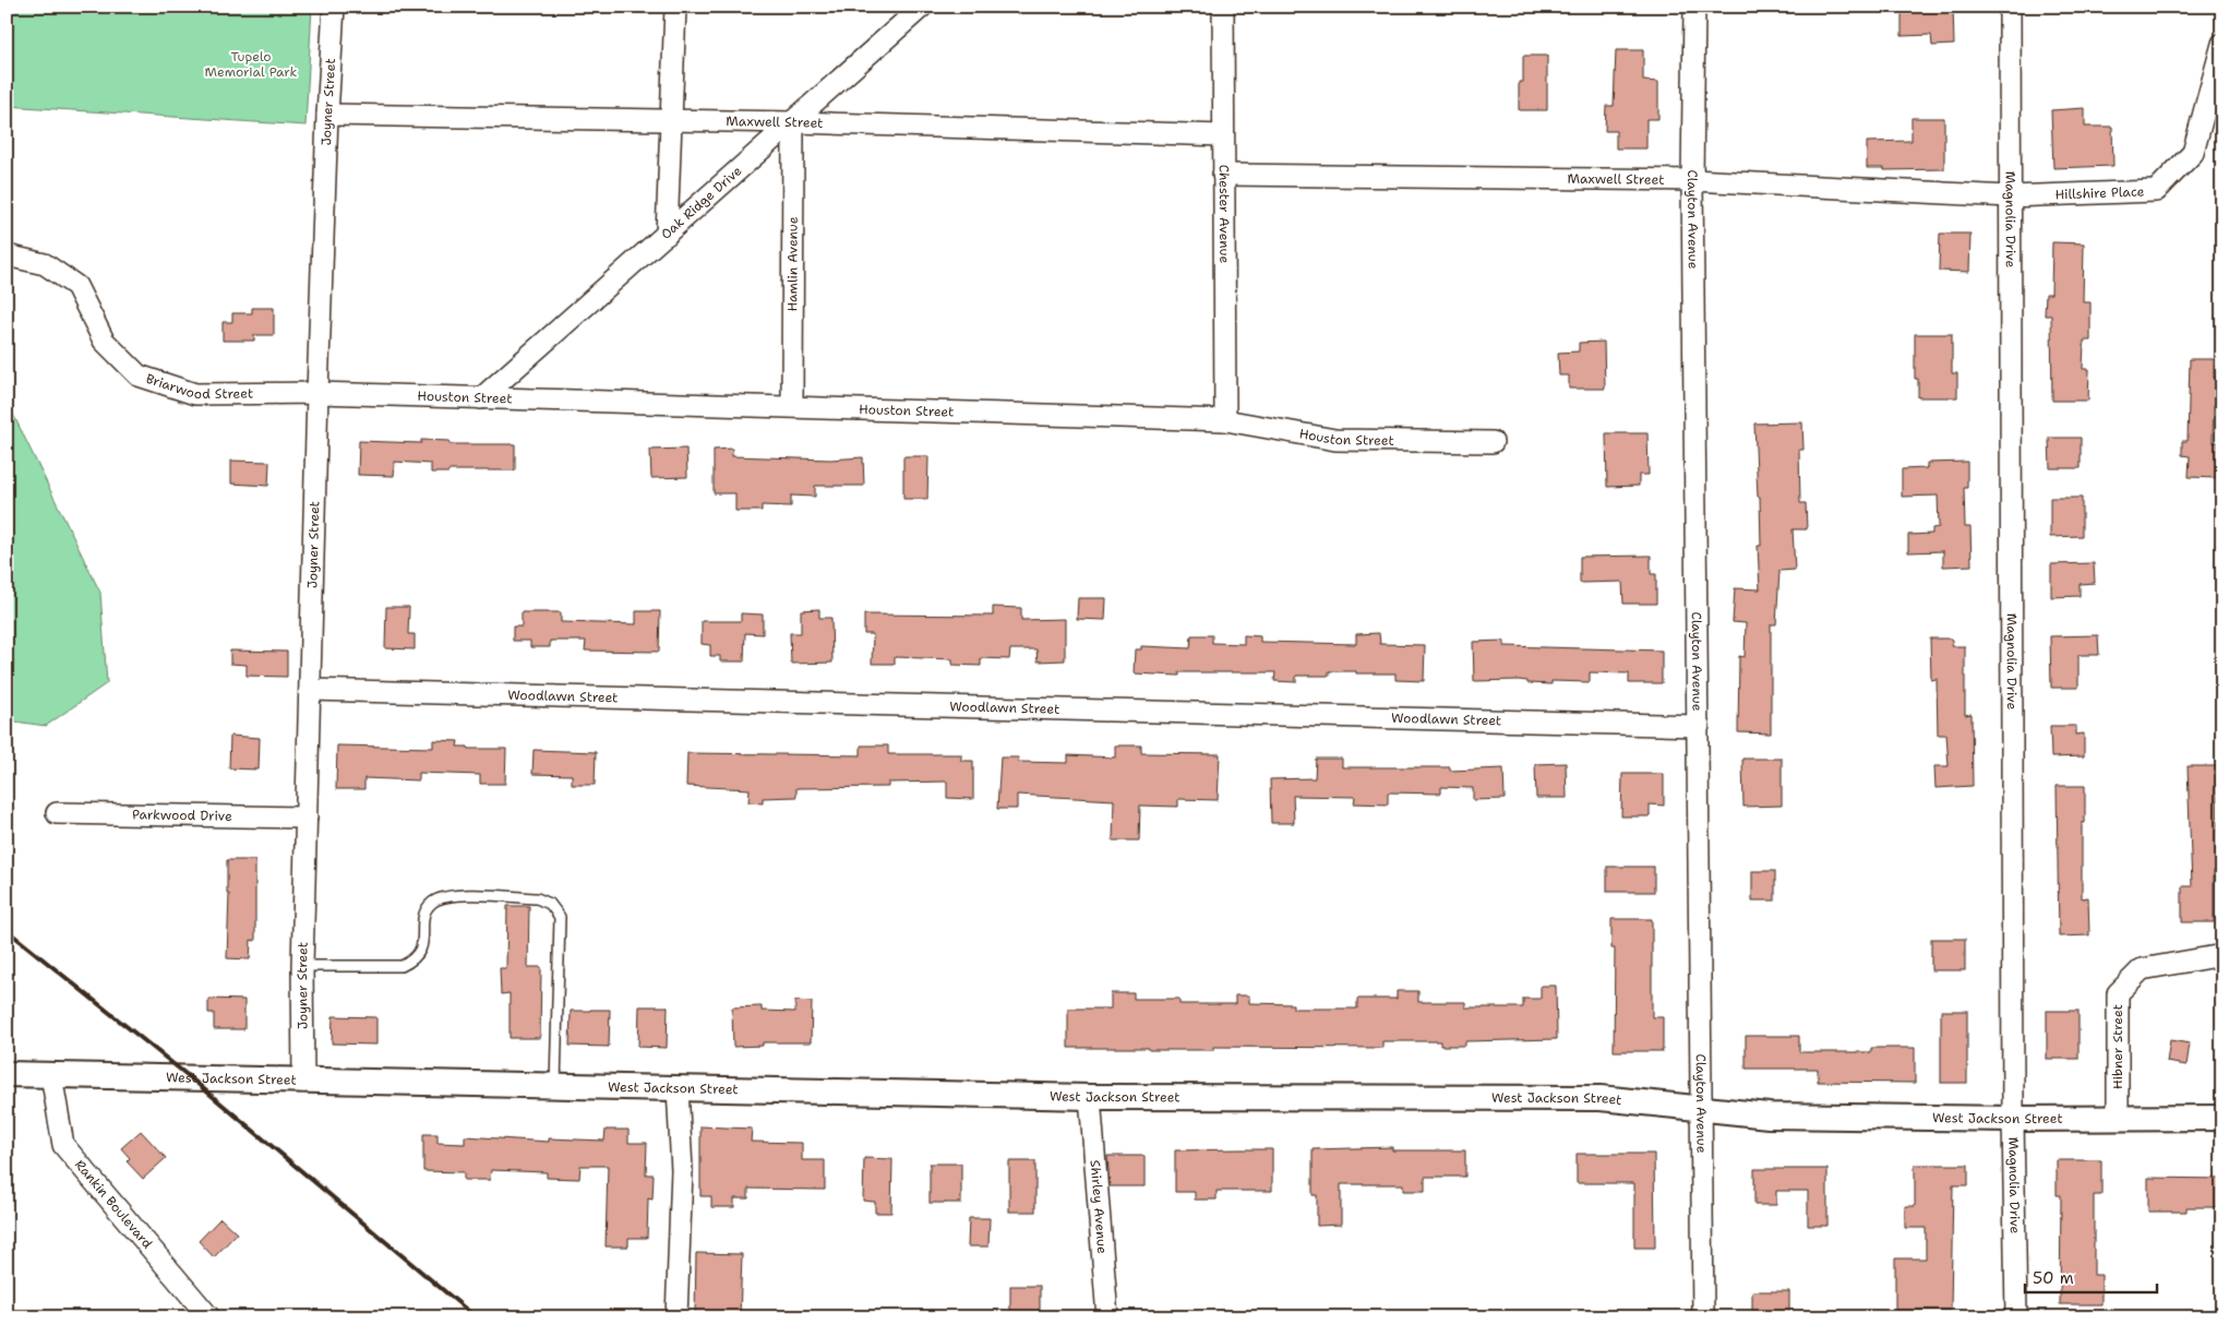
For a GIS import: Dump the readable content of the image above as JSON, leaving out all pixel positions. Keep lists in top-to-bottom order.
{
  "streets": {
    "street": [
      "Joyner Street",
      "Maxwell Street",
      "Hillshire Place",
      "Oak Ridge Drive",
      "Chester Avenue",
      "Clayton Avenue",
      "Magnolia Drive",
      "Hamlin Avenue",
      "Briarwood Street",
      "Houston Street",
      "Woodlawn Street",
      "Parkwood Drive",
      "Hibner Street",
      "West Jackson Street",
      "Rankin Boulevard",
      "Shirley Avenue"
    ]
  },
  "crossings": [
    ["Joyner Street", "Maxwell Street"],
    ["Joyner Street", "Briarwood Street"],
    ["Joyner Street", "Houston Street"],
    ["Joyner Street", "Woodlawn Street"],
    ["Joyner Street", "Parkwood Drive"],
    ["Joyner Street", "West Jackson Street"],
    ["Maxwell Street", "Hillshire Place"],
    ["Maxwell Street", "Oak Ridge Drive"],
    ["Maxwell Street", "Chester Avenue"],
    ["Maxwell Street", "Clayton Avenue"],
    ["Maxwell Street", "Magnolia Drive"],
    ["Maxwell Street", "Hamlin Avenue"],
    ["Hillshire Place", "Magnolia Drive"],
    ["Oak Ridge Drive", "Hamlin Avenue"],
    ["Oak Ridge Drive", "Houston Street"],
    ["Chester Avenue", "Houston Street"],
    ["Clayton Avenue", "Woodlawn Street"],
    ["Clayton Avenue", "West Jackson Street"],
    ["Magnolia Drive", "West Jackson Street"],
    ["Hamlin Avenue", "Houston Street"],
    ["Briarwood Street", "Houston Street"],
    ["Hibner Street", "West Jackson Street"],
    ["West Jackson Street", "Rankin Boulevard"],
    ["West Jackson Street", "Shirley Avenue"]
  ],
  "parks": ["Tupelo Memorial Park"],
  "scale_bar": "50 m"
}
